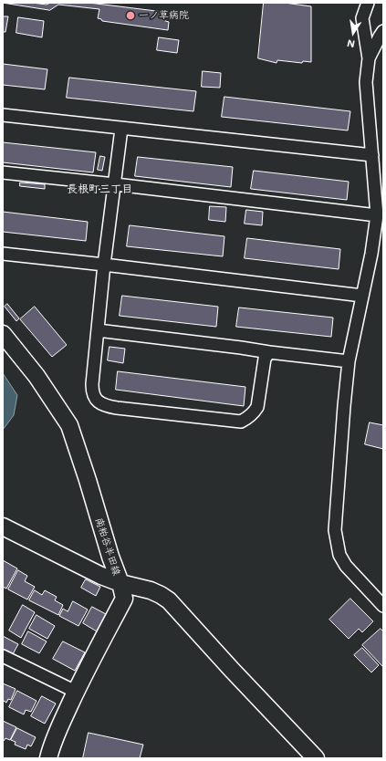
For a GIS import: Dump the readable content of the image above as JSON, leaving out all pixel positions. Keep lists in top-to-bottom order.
{
  "streets": {
    "main road": ["南粕谷半田線"]
  },
  "districts": ["長根町三丁目"],
  "places": ["一ノ草病院"],
  "north": "bottom"
}
